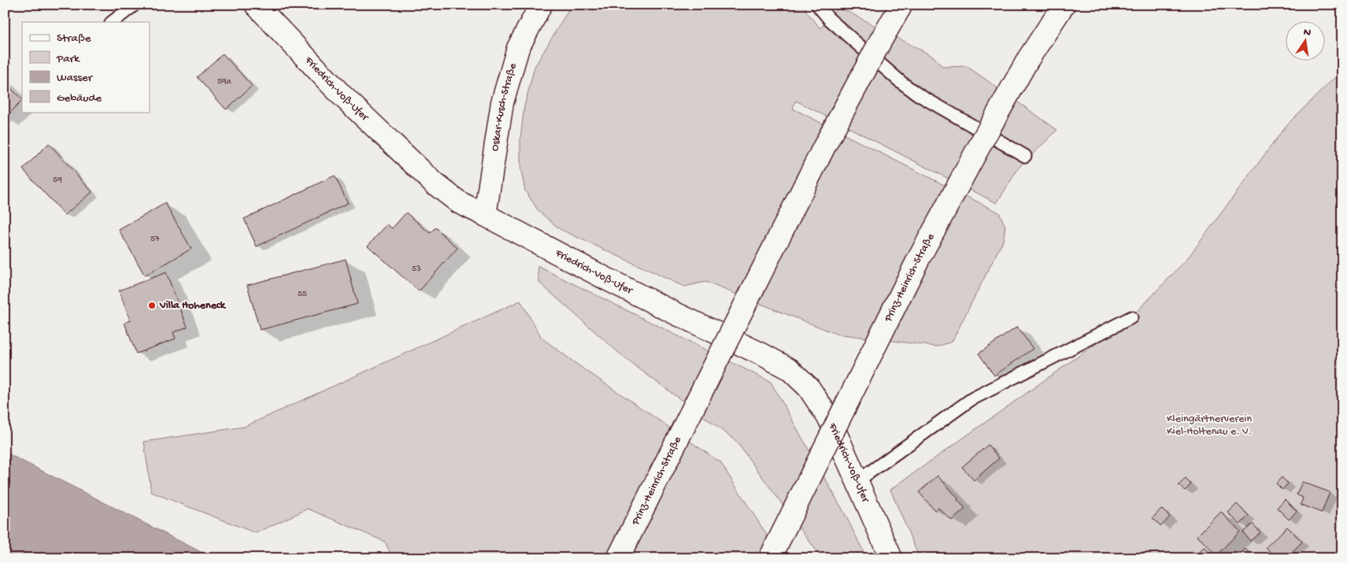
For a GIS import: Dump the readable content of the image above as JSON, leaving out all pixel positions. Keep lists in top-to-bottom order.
{
  "streets": {
    "main road": ["Friedrich-Voß-Ufer", "Oskar-Kusch-Straße", "Prinz-Heinrich-Straße"]
  },
  "crossings": [
    ["Friedrich-Voß-Ufer", "Oskar-Kusch-Straße"]
  ],
  "parks": ["Kleingärtnerverein Kiel-Holtenau e. V."],
  "places": ["Villa Hoheneck"],
  "house_numbers": [
    "59a",
    "59",
    "57",
    "53",
    "55"
  ],
  "legend": [
    "Straße",
    "Park",
    "Wasser",
    "Gebäude"
  ],
  "north": "top"
}
